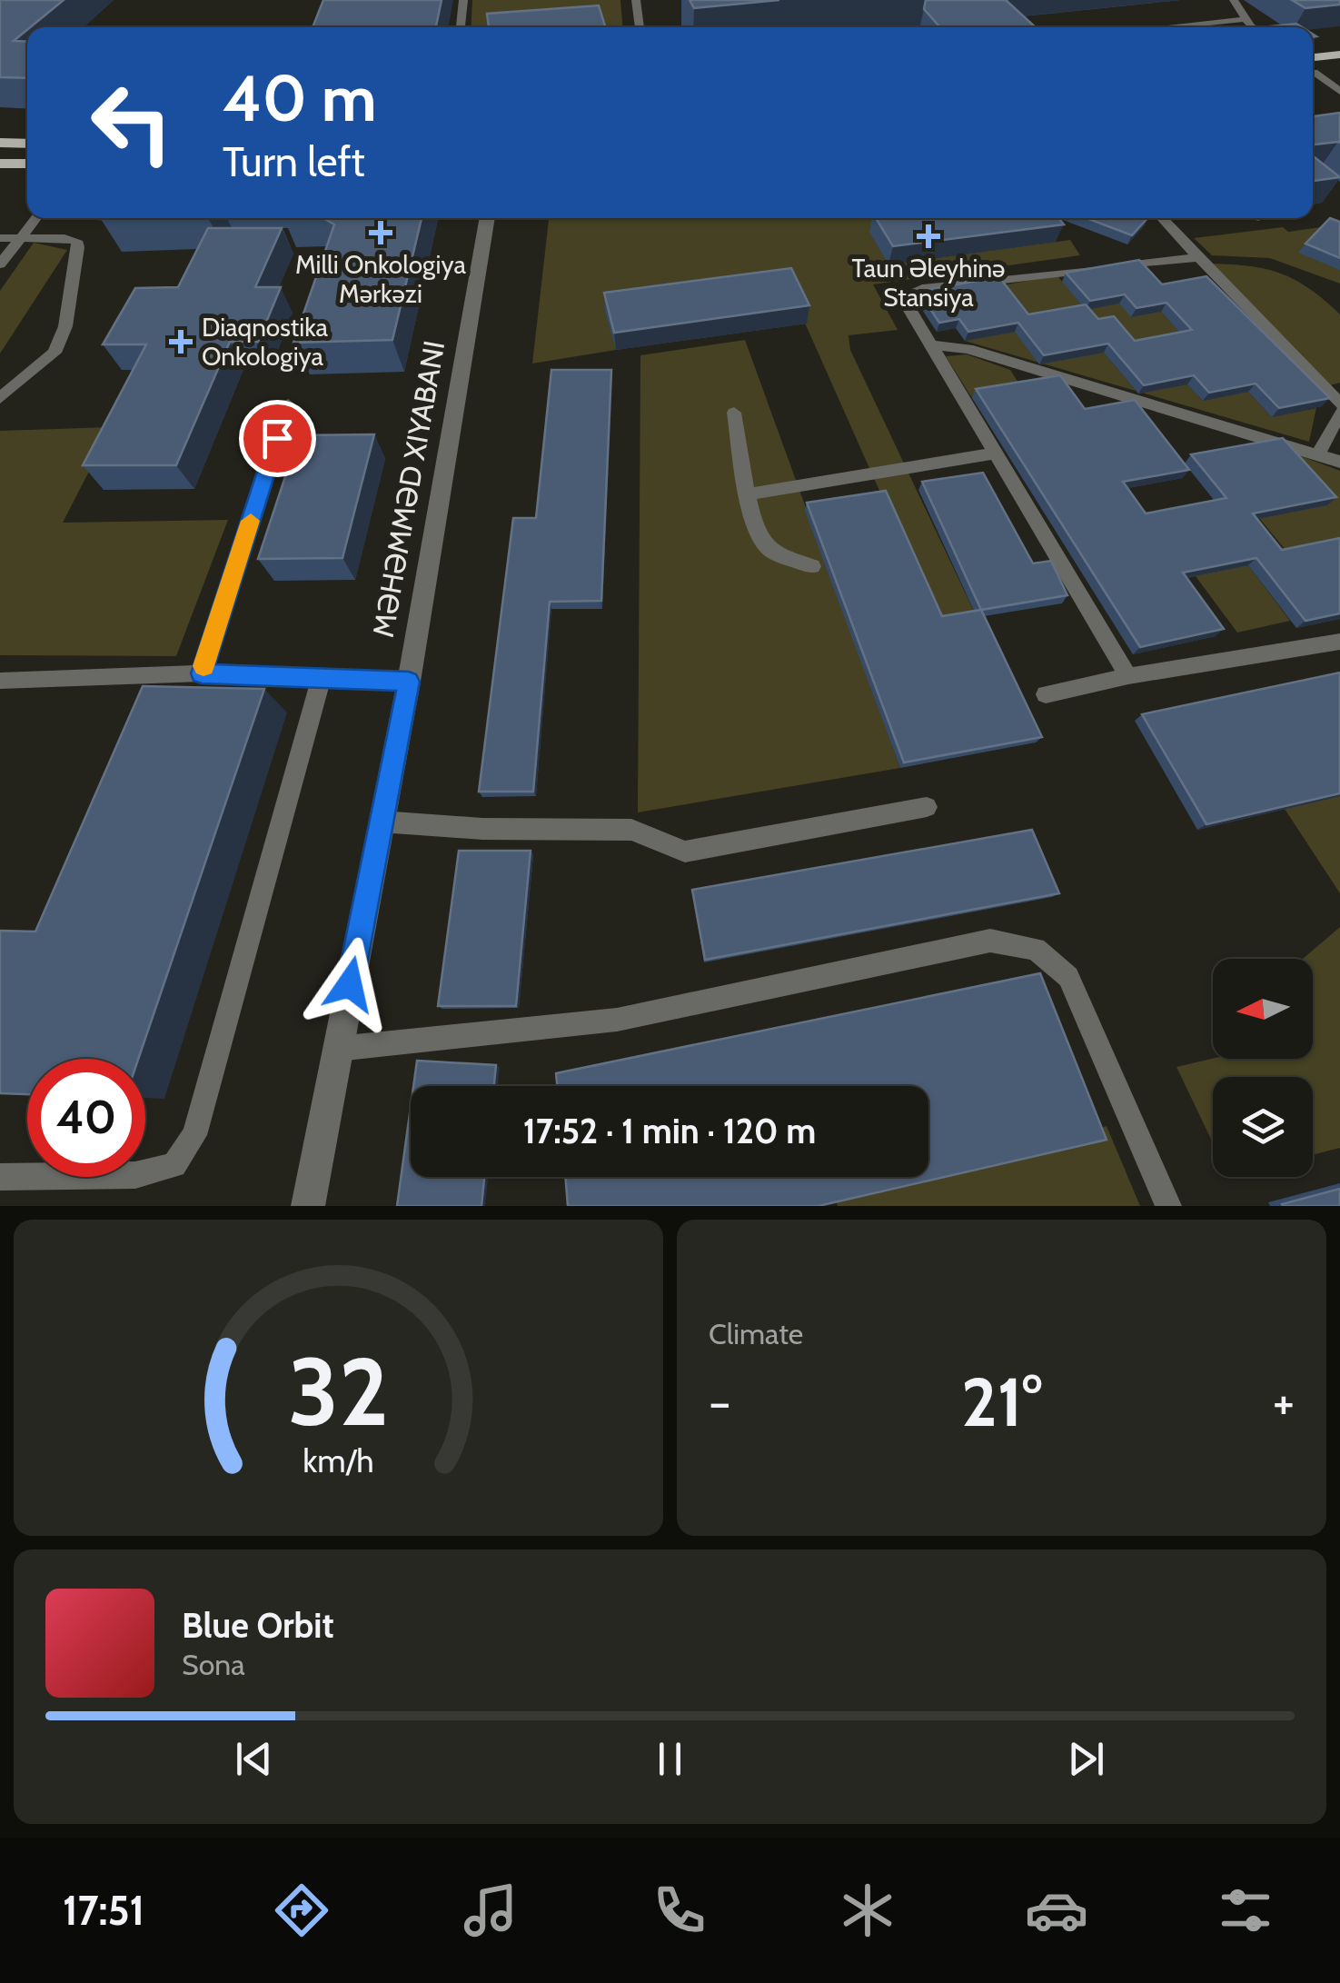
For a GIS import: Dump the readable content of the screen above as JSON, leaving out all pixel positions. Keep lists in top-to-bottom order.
{
  "streets": {
    "street": ["MƏHƏMMƏD XIYABANI"]
  },
  "places": {
    "health": ["Milli Onkologiya Mərkəzi", "Taun Əleyhinə Stansiya", "Diaqnostika Onkologiya"]
  },
  "north": "left",
  "page": {
    "turn": ["40 m", "Turn left"],
    "limit": "40",
    "trip": "17:52 · 1 min · 120 m",
    "tile": "Climate",
    "heat": ["−", "21°", "+"],
    "song": ["Blue Orbit", "Sona"],
    "tabs": "17:51",
    "gauge": ["32", "km/h"]
  }
}
